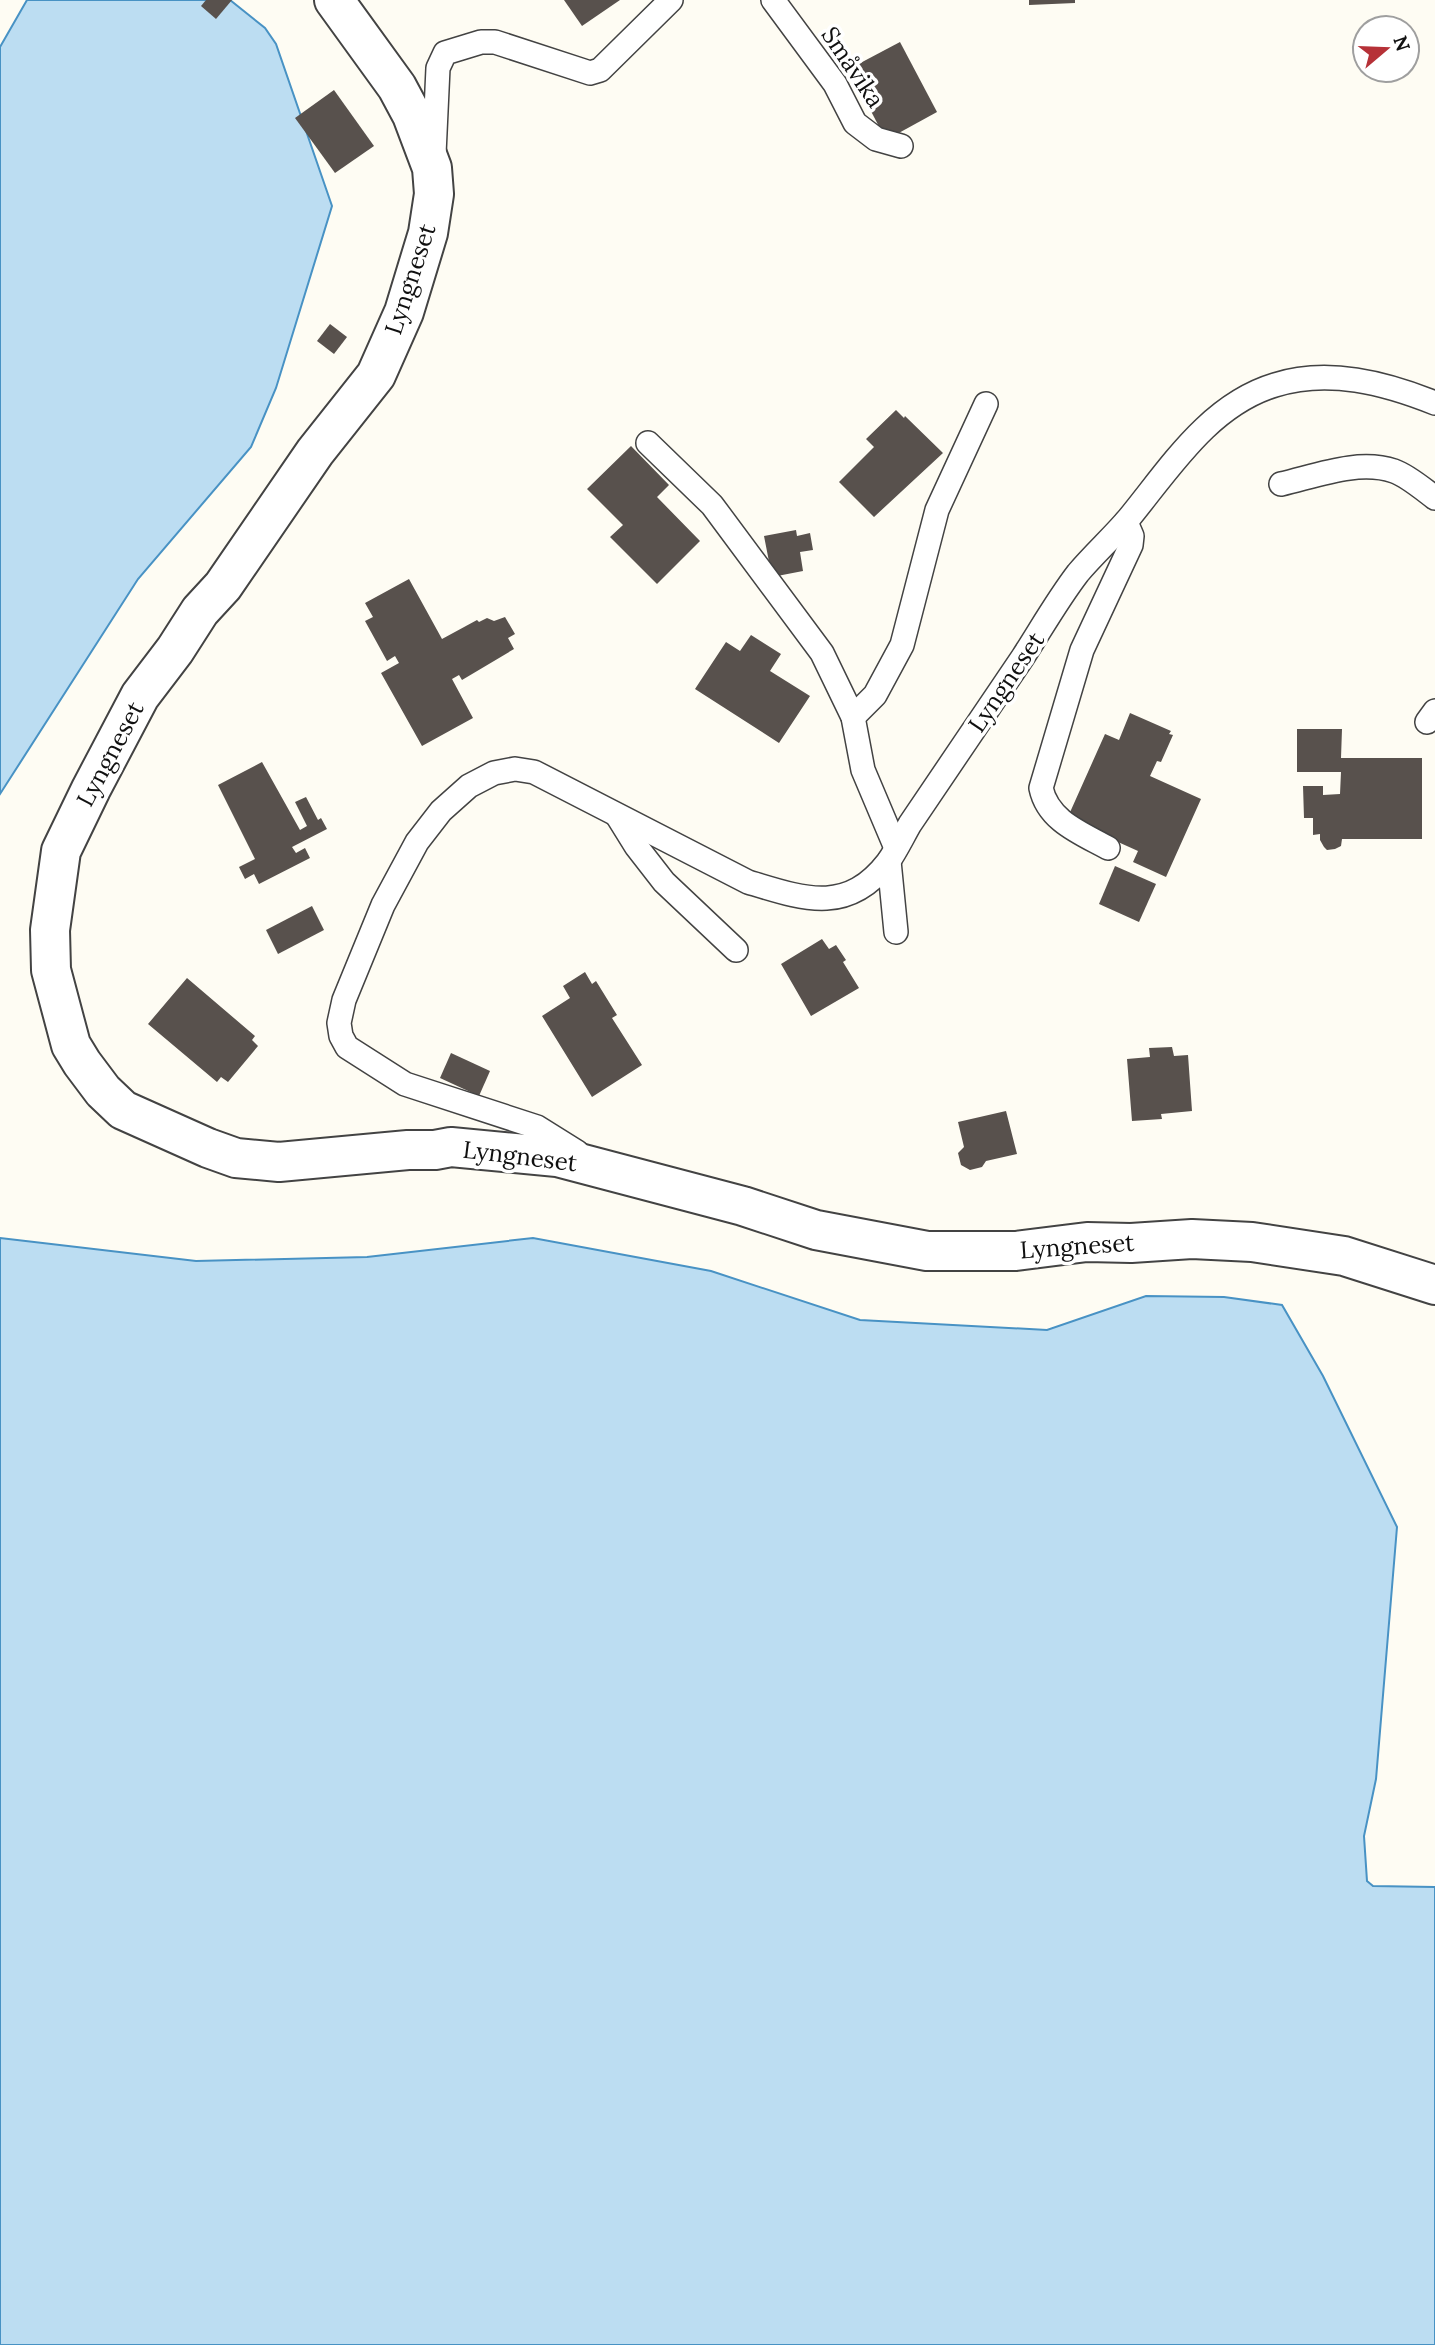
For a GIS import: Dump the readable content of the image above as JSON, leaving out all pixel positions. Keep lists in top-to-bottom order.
{
  "streets": {
    "street": ["Lyngneset"],
    "lane": ["Småvika"]
  },
  "north": "right"
}
